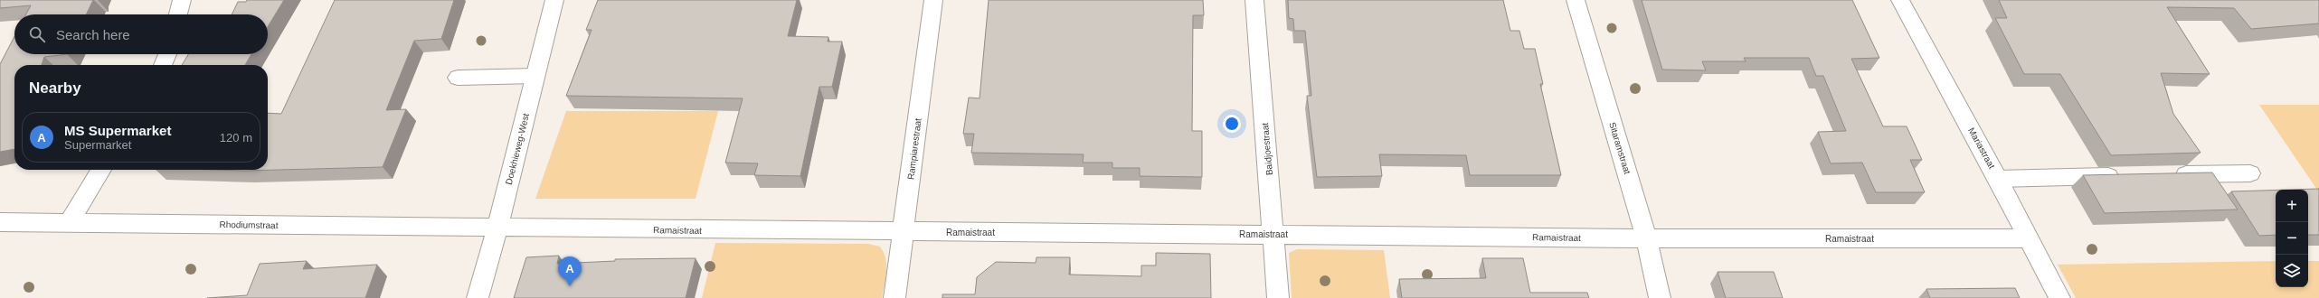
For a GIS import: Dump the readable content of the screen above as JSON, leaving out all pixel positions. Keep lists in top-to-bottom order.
{
  "streets": {
    "street": [
      "Sitaramstraat",
      "Mariastraat",
      "Doekhieweg-West",
      "Rampiarestraat",
      "Baidjoestraat",
      "Rhodiumstraat",
      "Ramaistraat"
    ]
  },
  "crossings": [
    ["Sitaramstraat", "Ramaistraat"],
    ["Mariastraat", "Ramaistraat"],
    ["Doekhieweg-West", "Rhodiumstraat"],
    ["Doekhieweg-West", "Ramaistraat"],
    ["Rampiarestraat", "Ramaistraat"],
    ["Baidjoestraat", "Ramaistraat"],
    ["Rhodiumstraat", "Ramaistraat"]
  ],
  "page": {
    "search": "Search here",
    "heading": "Nearby",
    "list": [
      {
        "mark": "A",
        "name": "MS Supermarket",
        "note": "Supermarket",
        "value": "120 m"
      }
    ],
    "map_buttons": ["+", "−"],
    "pins": "A"
  }
}
